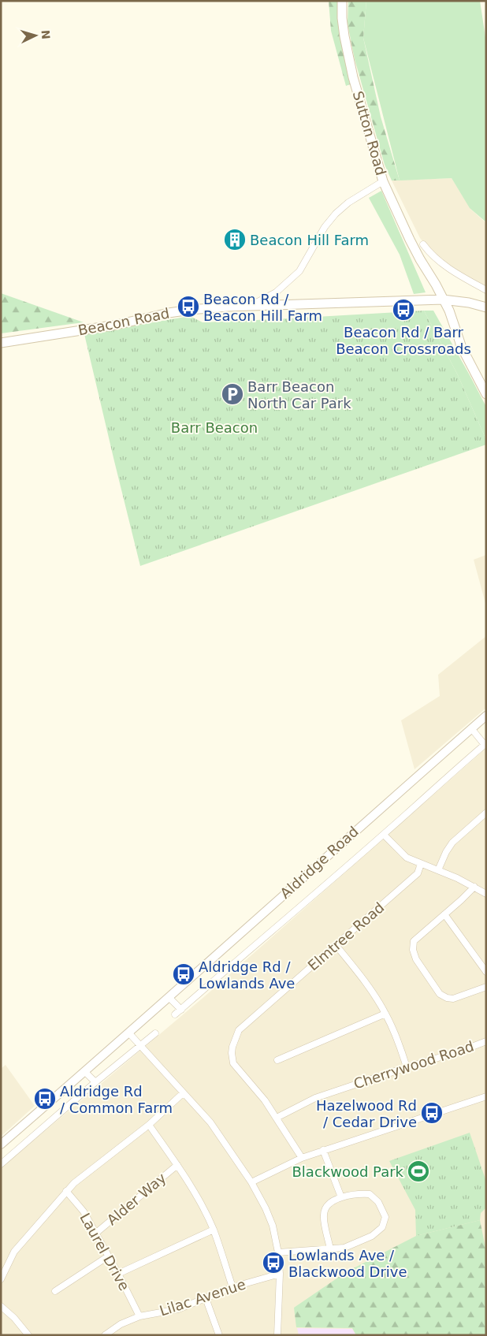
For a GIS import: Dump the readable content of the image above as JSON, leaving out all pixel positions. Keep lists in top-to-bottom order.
{
  "streets": {
    "main road": ["Sutton Road", "Beacon Road"],
    "street": [
      "Aldridge Road",
      "Elmtree Road",
      "Cherrywood Road",
      "Alder Way",
      "Laurel Drive",
      "Lilac Avenue"
    ]
  },
  "crossings": [
    ["Sutton Road", "Beacon Road"],
    ["Elmtree Road", "Cherrywood Road"],
    ["Alder Way", "Laurel Drive"],
    ["Laurel Drive", "Lilac Avenue"]
  ],
  "parks": ["Barr Beacon"],
  "places": {
    "building": ["Beacon Hill Farm"],
    "bus stop": [
      "Beacon Rd / Beacon Hill Farm",
      "Beacon Rd / Barr Beacon Crossroads",
      "Aldridge Rd / Lowlands Ave",
      "Aldridge Rd / Common Farm",
      "Hazelwood Rd / Cedar Drive",
      "Lowlands Ave / Blackwood Drive"
    ],
    "parking": ["Barr Beacon North Car Park"],
    "sports": ["Blackwood Park"]
  },
  "north": "right"
}
